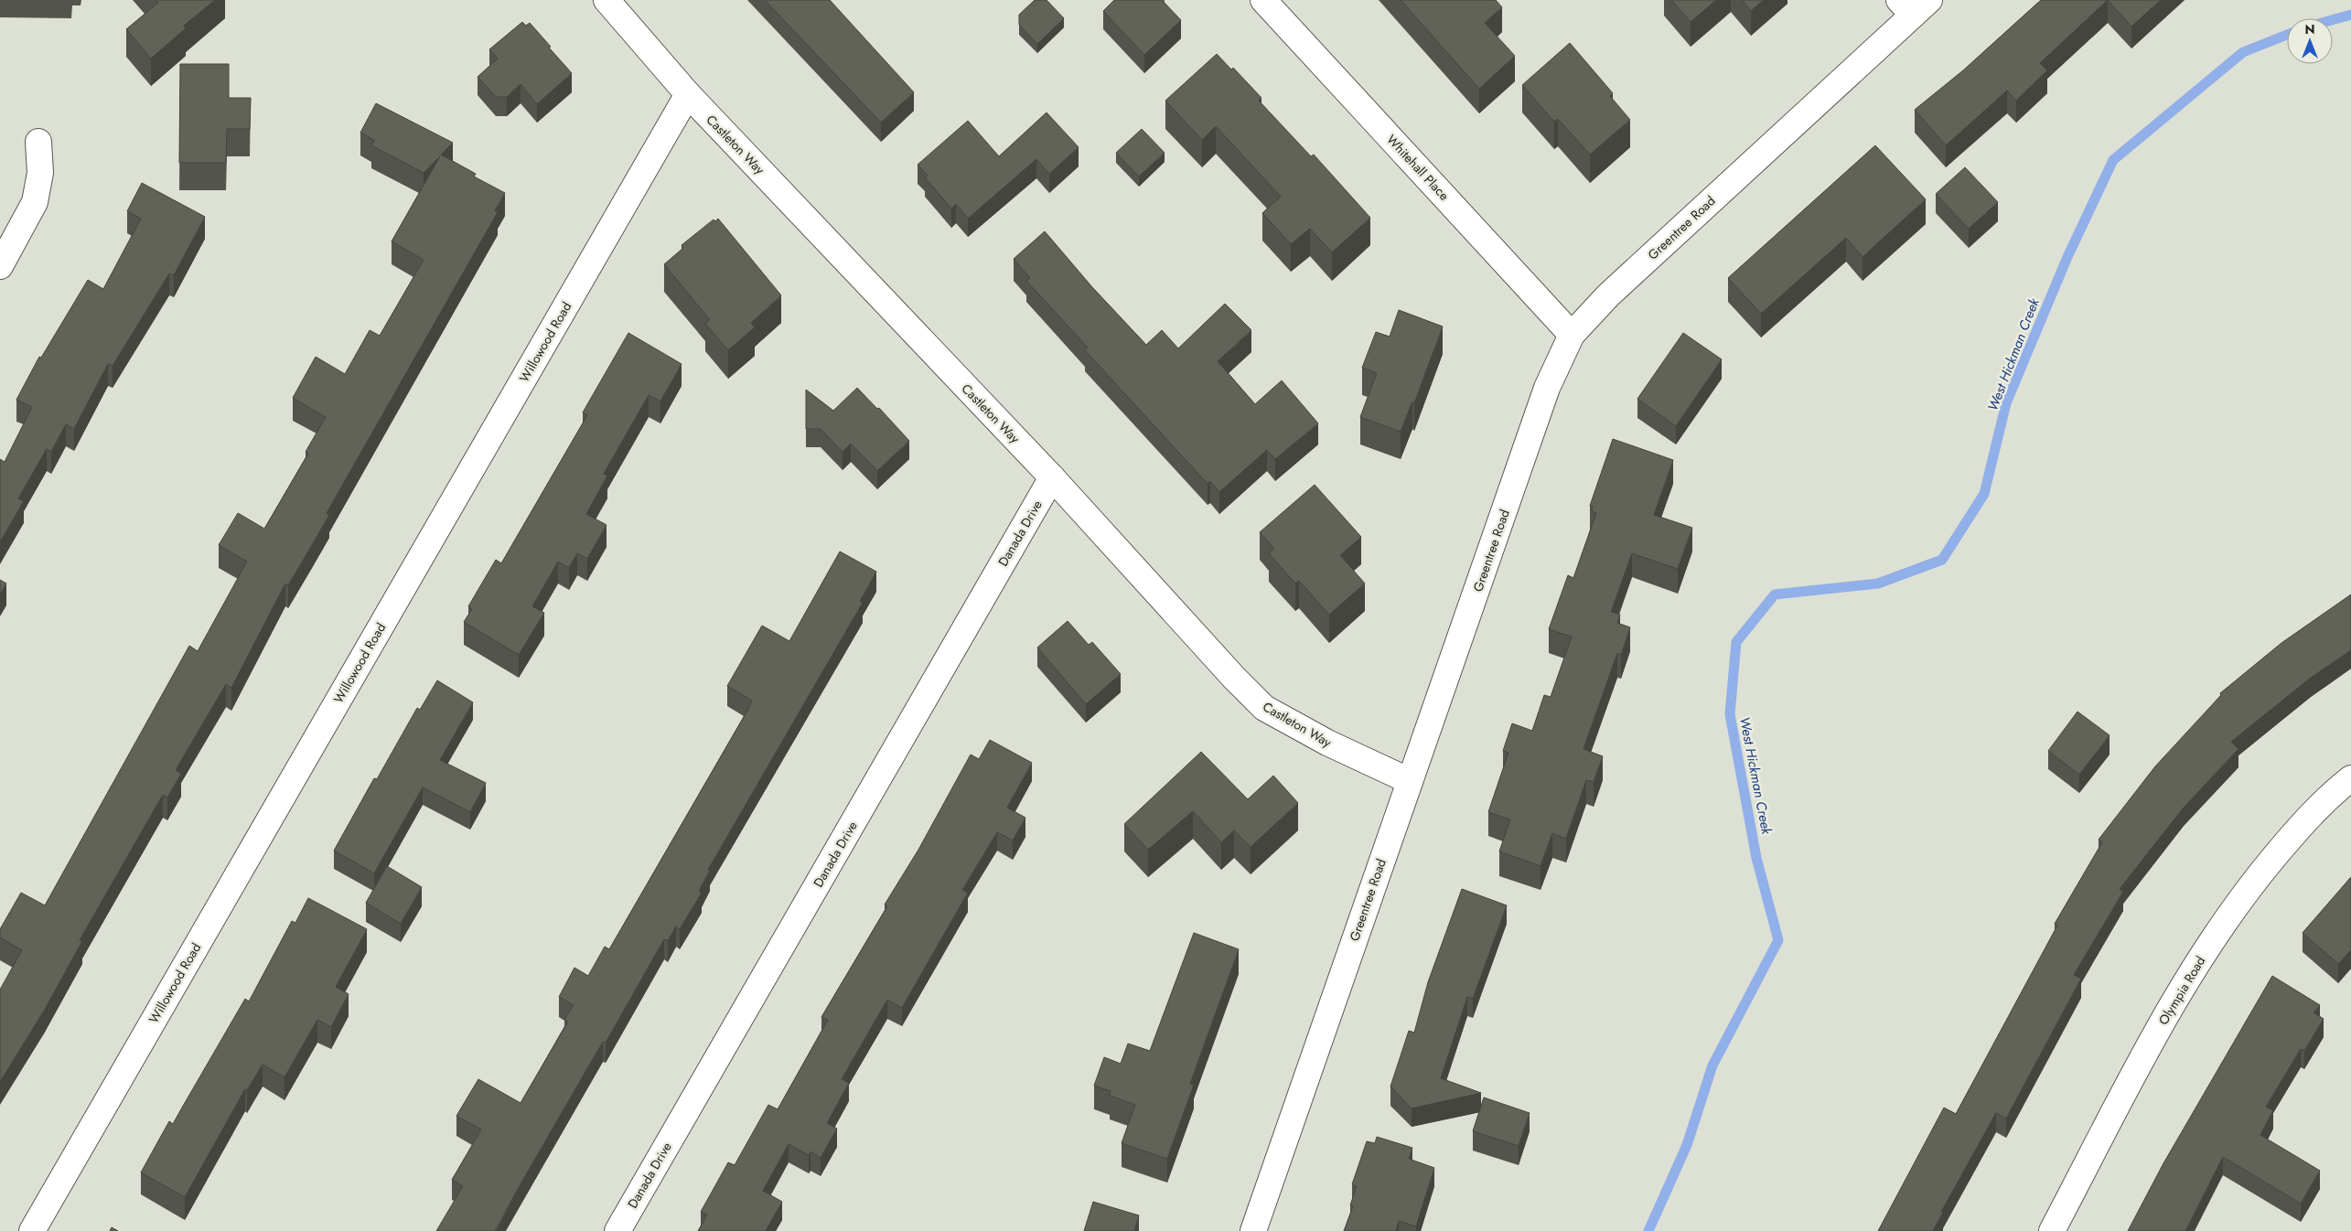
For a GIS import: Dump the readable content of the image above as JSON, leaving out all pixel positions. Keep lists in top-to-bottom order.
{
  "streets": {
    "street": [
      "Castleton Way",
      "Whitehall Place",
      "Greentree Road",
      "Willowood Road",
      "Danada Drive",
      "Olympia Road"
    ]
  },
  "crossings": [
    ["Castleton Way", "Greentree Road"],
    ["Castleton Way", "Willowood Road"],
    ["Castleton Way", "Danada Drive"],
    ["Whitehall Place", "Greentree Road"]
  ],
  "water": ["West Hickman Creek"],
  "north": "top"
}
